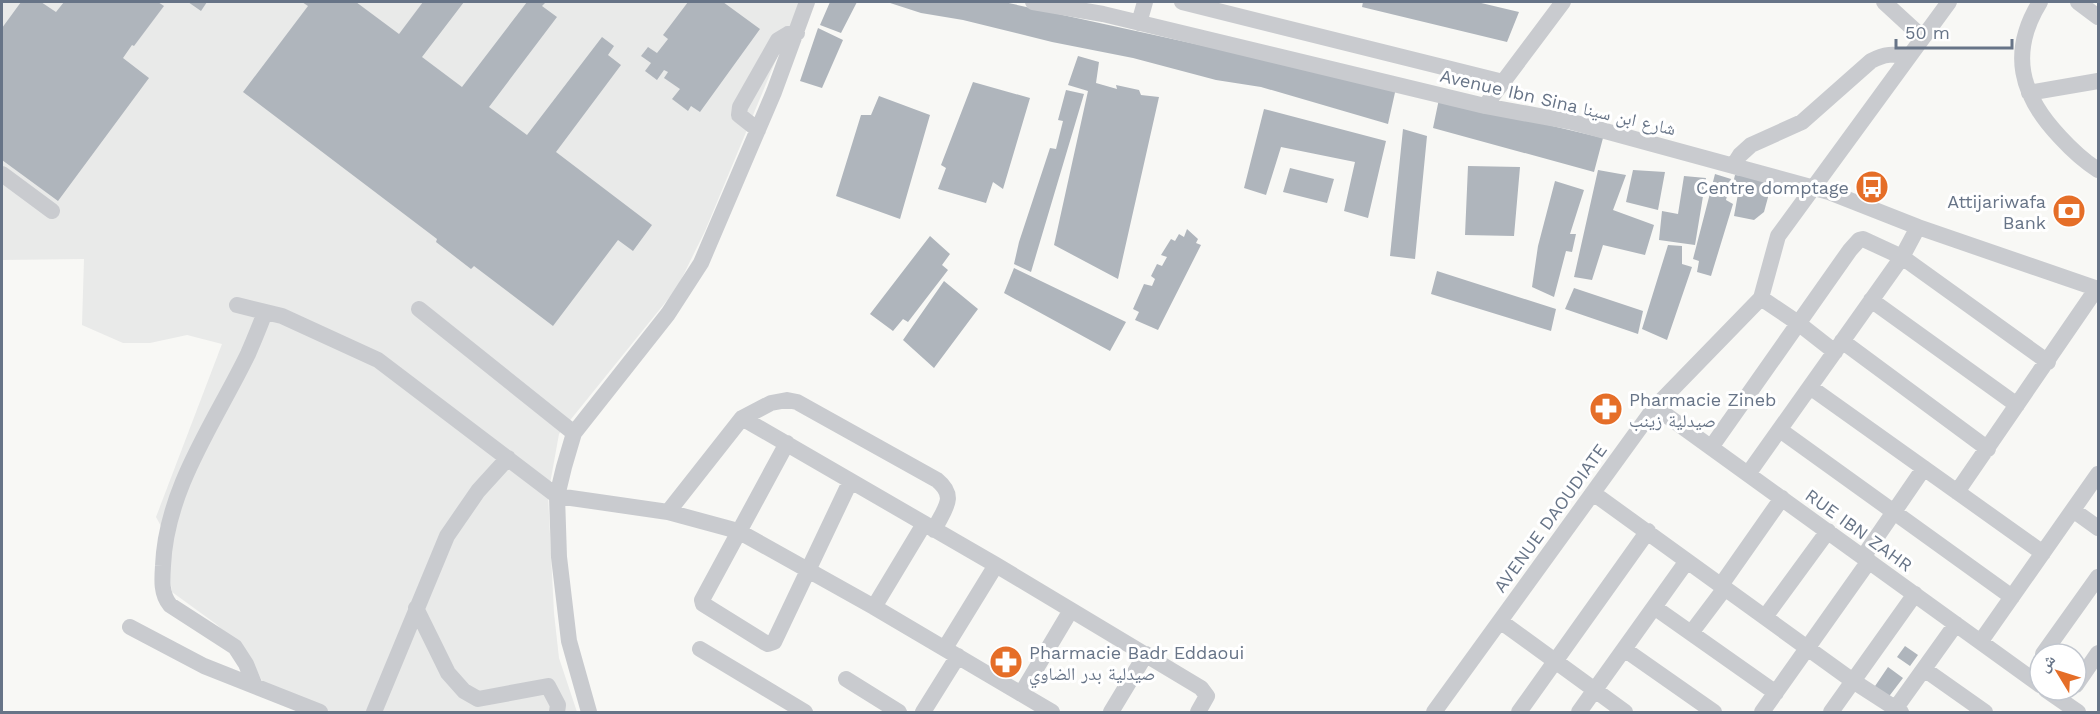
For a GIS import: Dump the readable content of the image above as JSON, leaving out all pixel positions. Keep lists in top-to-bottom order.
{
  "streets": {
    "street": ["Avenue Ibn Sina شارع ابن سينا", "AVENUE DAOUDIATE", "RUE IBN ZAHR"]
  },
  "crossings": [
    ["Avenue Ibn Sina شارع ابن سينا", "AVENUE DAOUDIATE"],
    ["AVENUE DAOUDIATE", "RUE IBN ZAHR"]
  ],
  "places": {
    "bus stop": ["Centre domptage"],
    "bank": ["Attijariwafa Bank"],
    "pharmacy": ["Pharmacie Zineb صيدلية زينب", "Pharmacie Badr Eddaoui صيدلية بدر الضاوي"]
  },
  "scale_bar": "50 m",
  "north": "top left"
}
